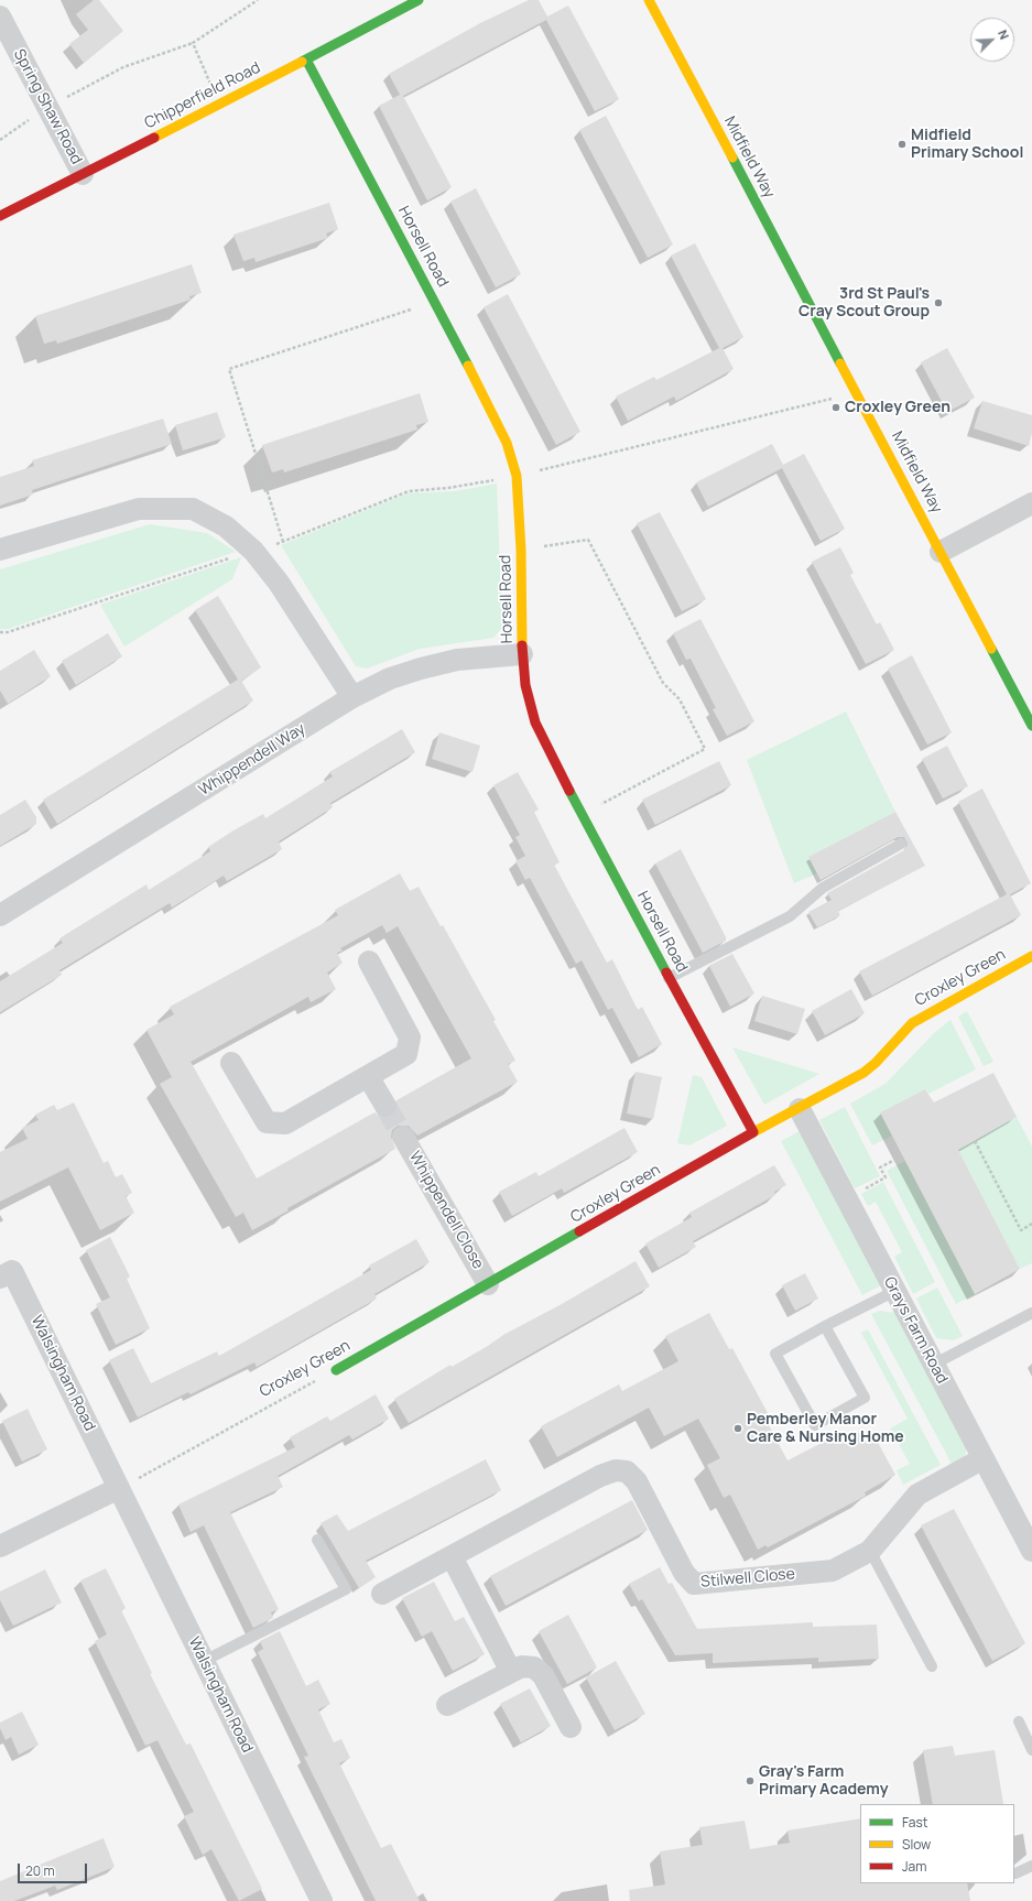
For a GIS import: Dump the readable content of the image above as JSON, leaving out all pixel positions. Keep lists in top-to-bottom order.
{
  "streets": {
    "street": [
      "Chipperfield Road",
      "Spring Shaw Road",
      "Midfield Way",
      "Horsell Road",
      "Whippendell Way",
      "Croxley Green",
      "Whippendell Close",
      "Grays Farm Road",
      "Walsingham Road",
      "Stilwell Close"
    ]
  },
  "crossings": [
    ["Chipperfield Road", "Spring Shaw Road"],
    ["Chipperfield Road", "Horsell Road"],
    ["Horsell Road", "Whippendell Way"],
    ["Horsell Road", "Croxley Green"],
    ["Croxley Green", "Whippendell Close"],
    ["Croxley Green", "Grays Farm Road"],
    ["Croxley Green", "Walsingham Road"],
    ["Grays Farm Road", "Stilwell Close"]
  ],
  "places": [
    "Midfield Primary School",
    "3rd St Paul's Cray Scout Group",
    "Croxley Green",
    "Pemberley Manor Care & Nursing Home",
    "Gray's Farm Primary Academy"
  ],
  "legend": ["Fast", "Slow", "Jam"],
  "scale_bar": "20 m",
  "north": "top right"
}
